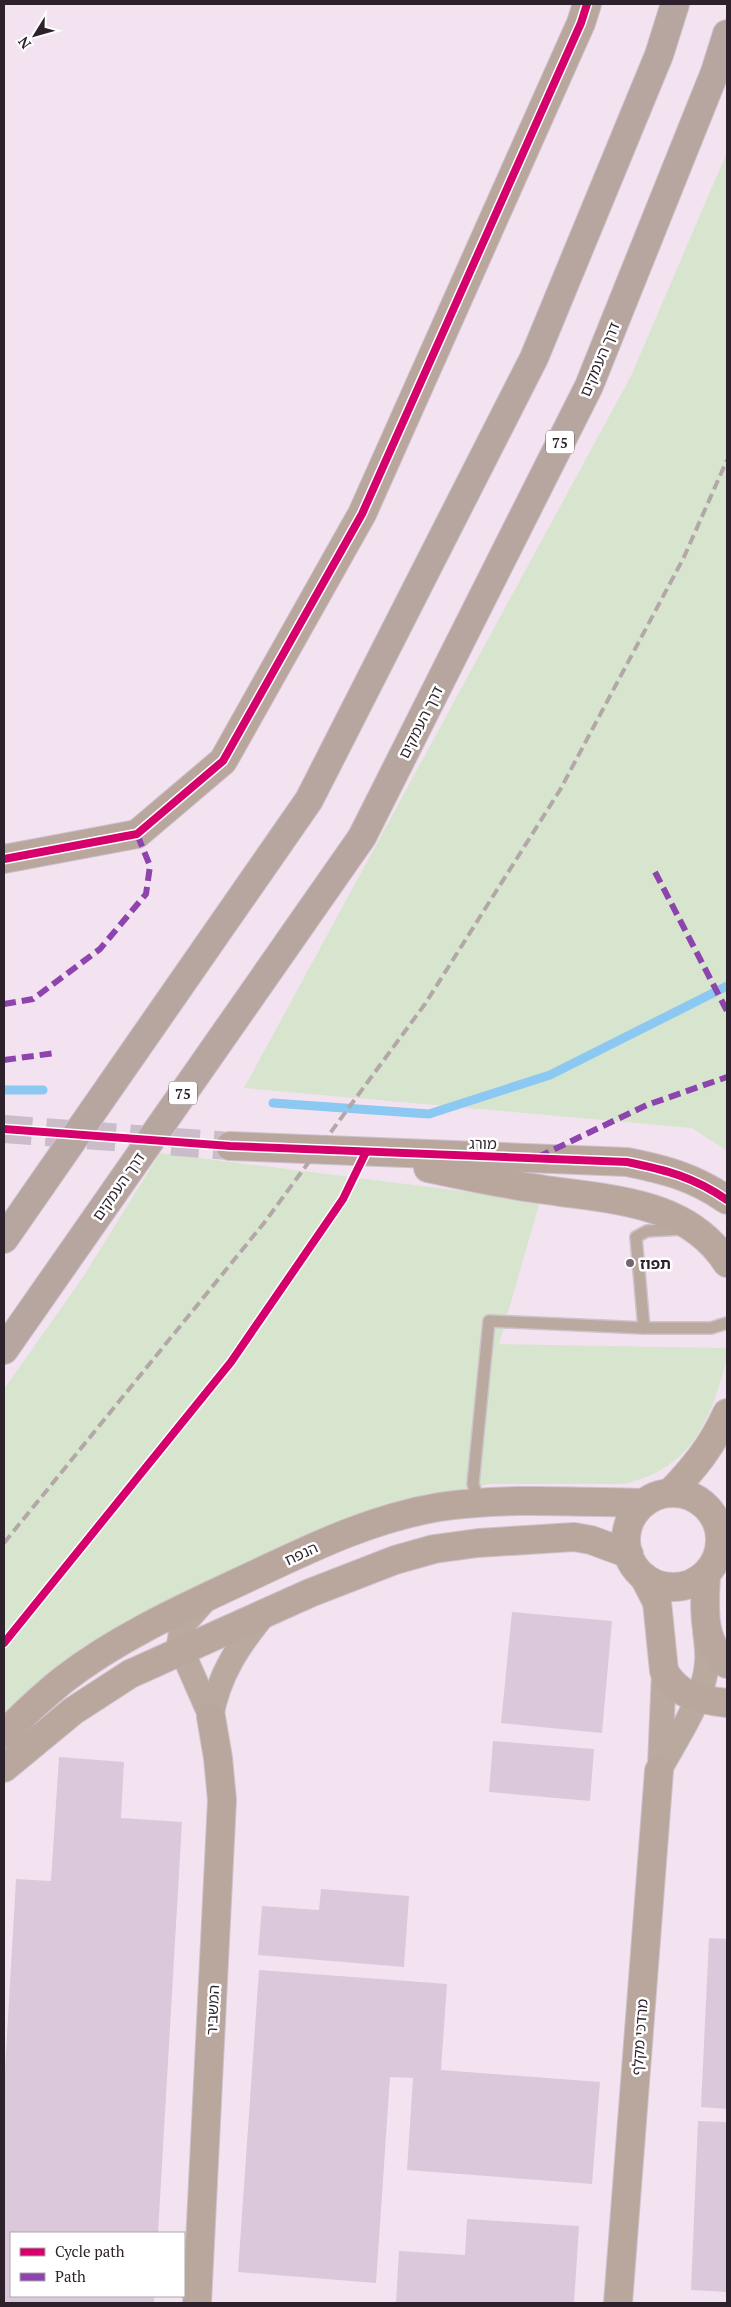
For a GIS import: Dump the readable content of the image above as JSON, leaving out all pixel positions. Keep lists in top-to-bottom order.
{
  "streets": {
    "highway": ["דרך העמקים", "75"],
    "street": [
      "מורג",
      "הנפח",
      "המשביר",
      "מרדכי מקלף"
    ]
  },
  "crossings": [
    ["הנפח", "המשביר"],
    ["הנפח", "מרדכי מקלף"]
  ],
  "places": ["תפוז"],
  "legend": ["Cycle path", "Path"],
  "north": "bottom left"
}
